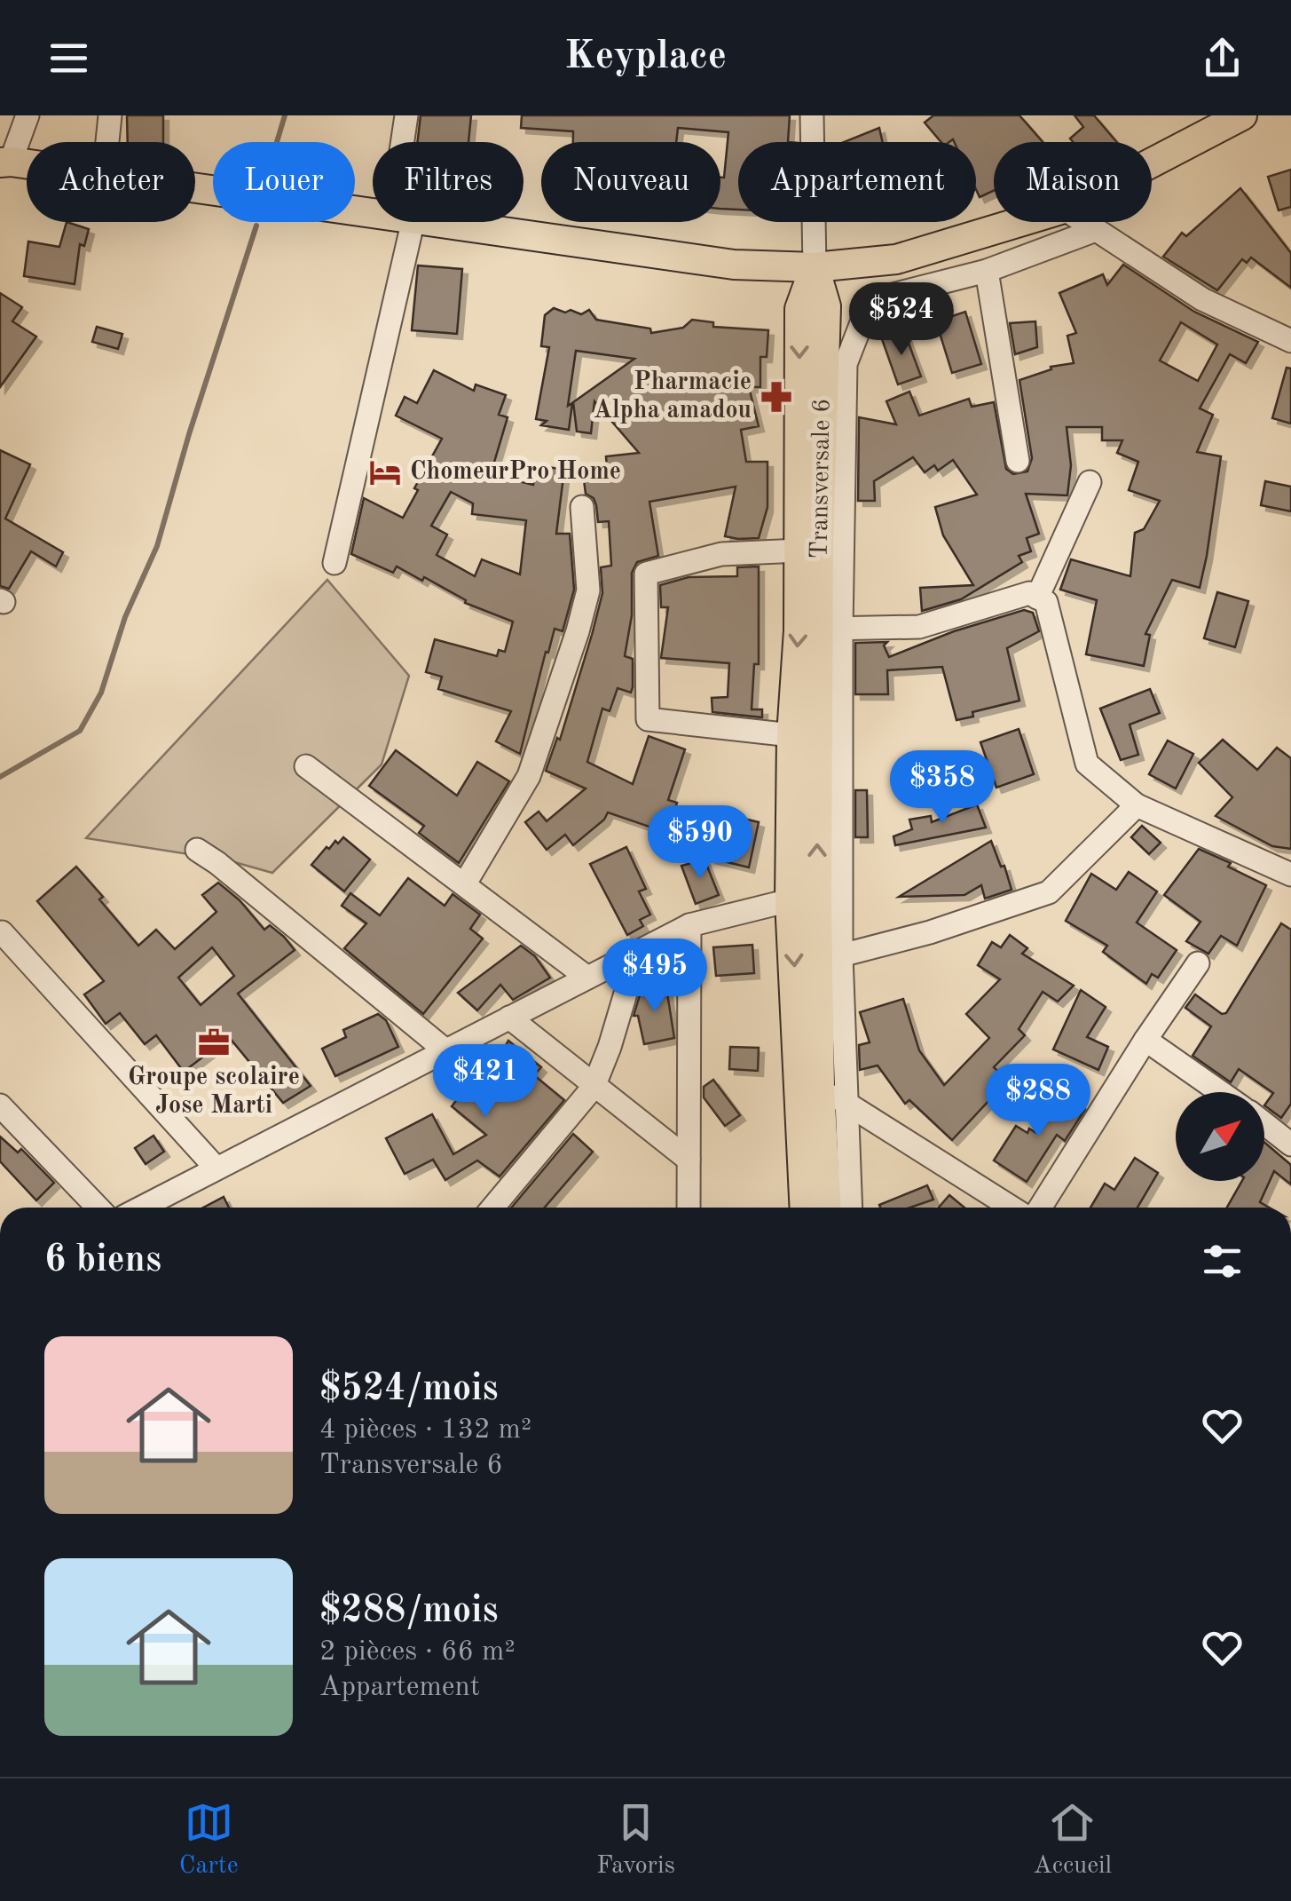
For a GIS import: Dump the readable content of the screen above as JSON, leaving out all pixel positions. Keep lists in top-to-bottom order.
{
  "streets": {
    "main road": ["Transversale 6"]
  },
  "places": {
    "pharmacy": ["Pharmacie Alpha amadou"],
    "hotel": ["ChomeurPro Home"],
    "office": ["Groupe scolaire Jose Marti"]
  },
  "north": "top right",
  "page": {
    "header": "Keyplace",
    "chip": [
      "Acheter",
      "Louer",
      "Filtres",
      "Nouveau",
      "Appartement",
      "Maison"
    ],
    "price": [
      "$524",
      "$358",
      "$590",
      "$495",
      "$421",
      "$288"
    ],
    "heading": "6 biens",
    "list": [
      {
        "name": "$524/mois",
        "note": "4 pièces · 132 m² · Transversale 6"
      },
      {
        "name": "$288/mois",
        "note": "2 pièces · 66 m² · Appartement"
      }
    ],
    "tabs": ["Carte", "Favoris", "Accueil"]
  }
}
